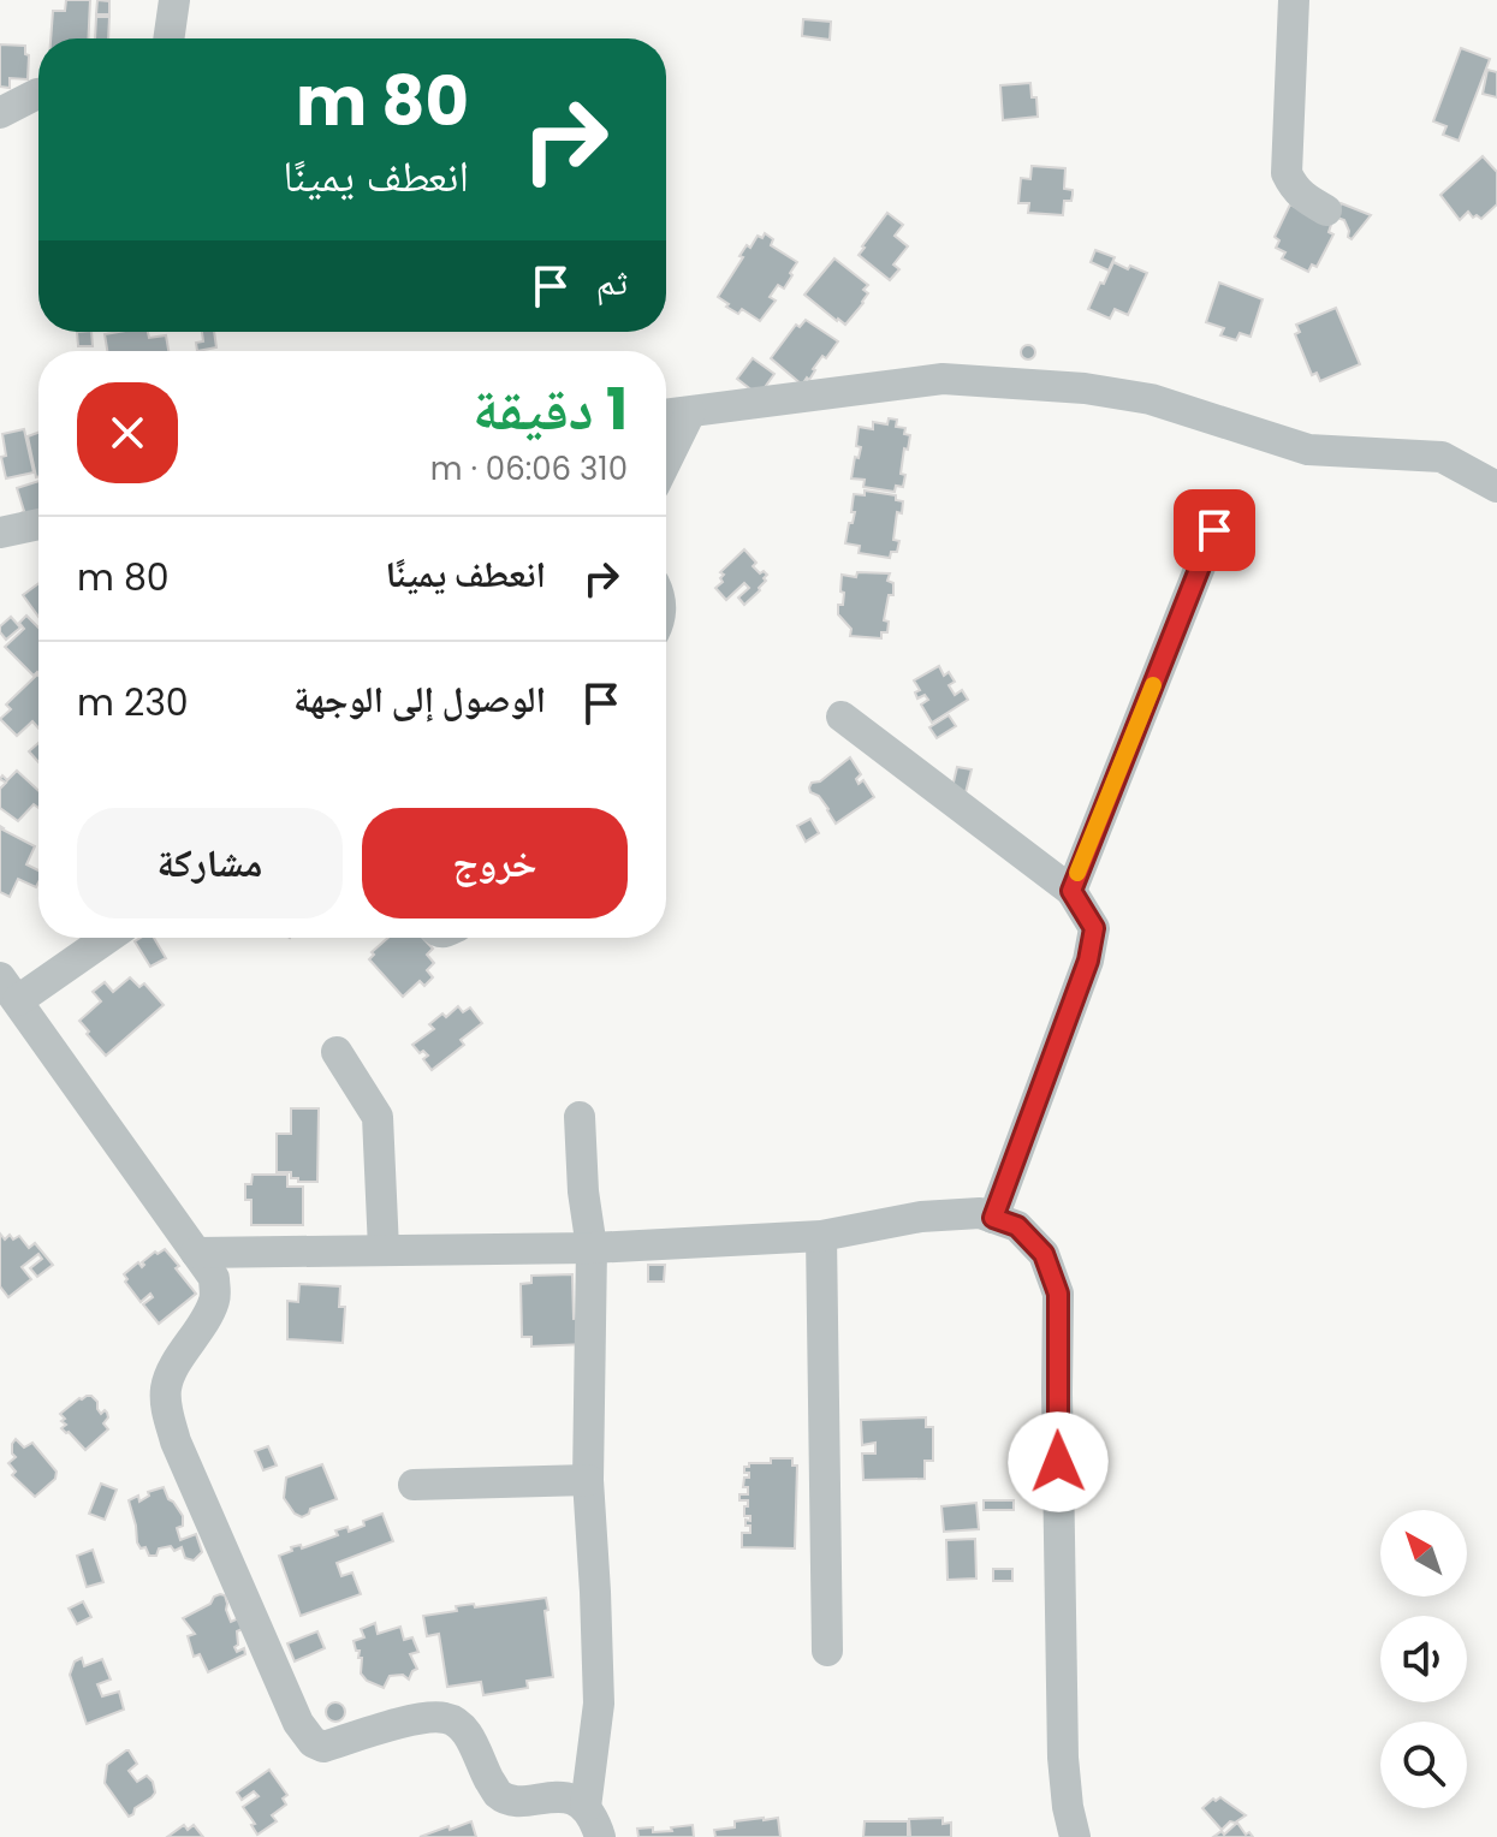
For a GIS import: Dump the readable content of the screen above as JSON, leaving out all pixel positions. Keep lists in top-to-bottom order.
{
  "north": "top left",
  "page": {
    "turn": ["80 m", "انعطف يمينًا"],
    "then": "ثم",
    "heading": ["1 دقيقة", "310 m · 06:06"],
    "list": [
      {
        "name": "انعطف يمينًا",
        "value": "80 m"
      },
      {
        "name": "الوصول إلى الوجهة",
        "value": "230 m"
      }
    ],
    "buttons": ["خروج", "مشاركة"]
  }
}
